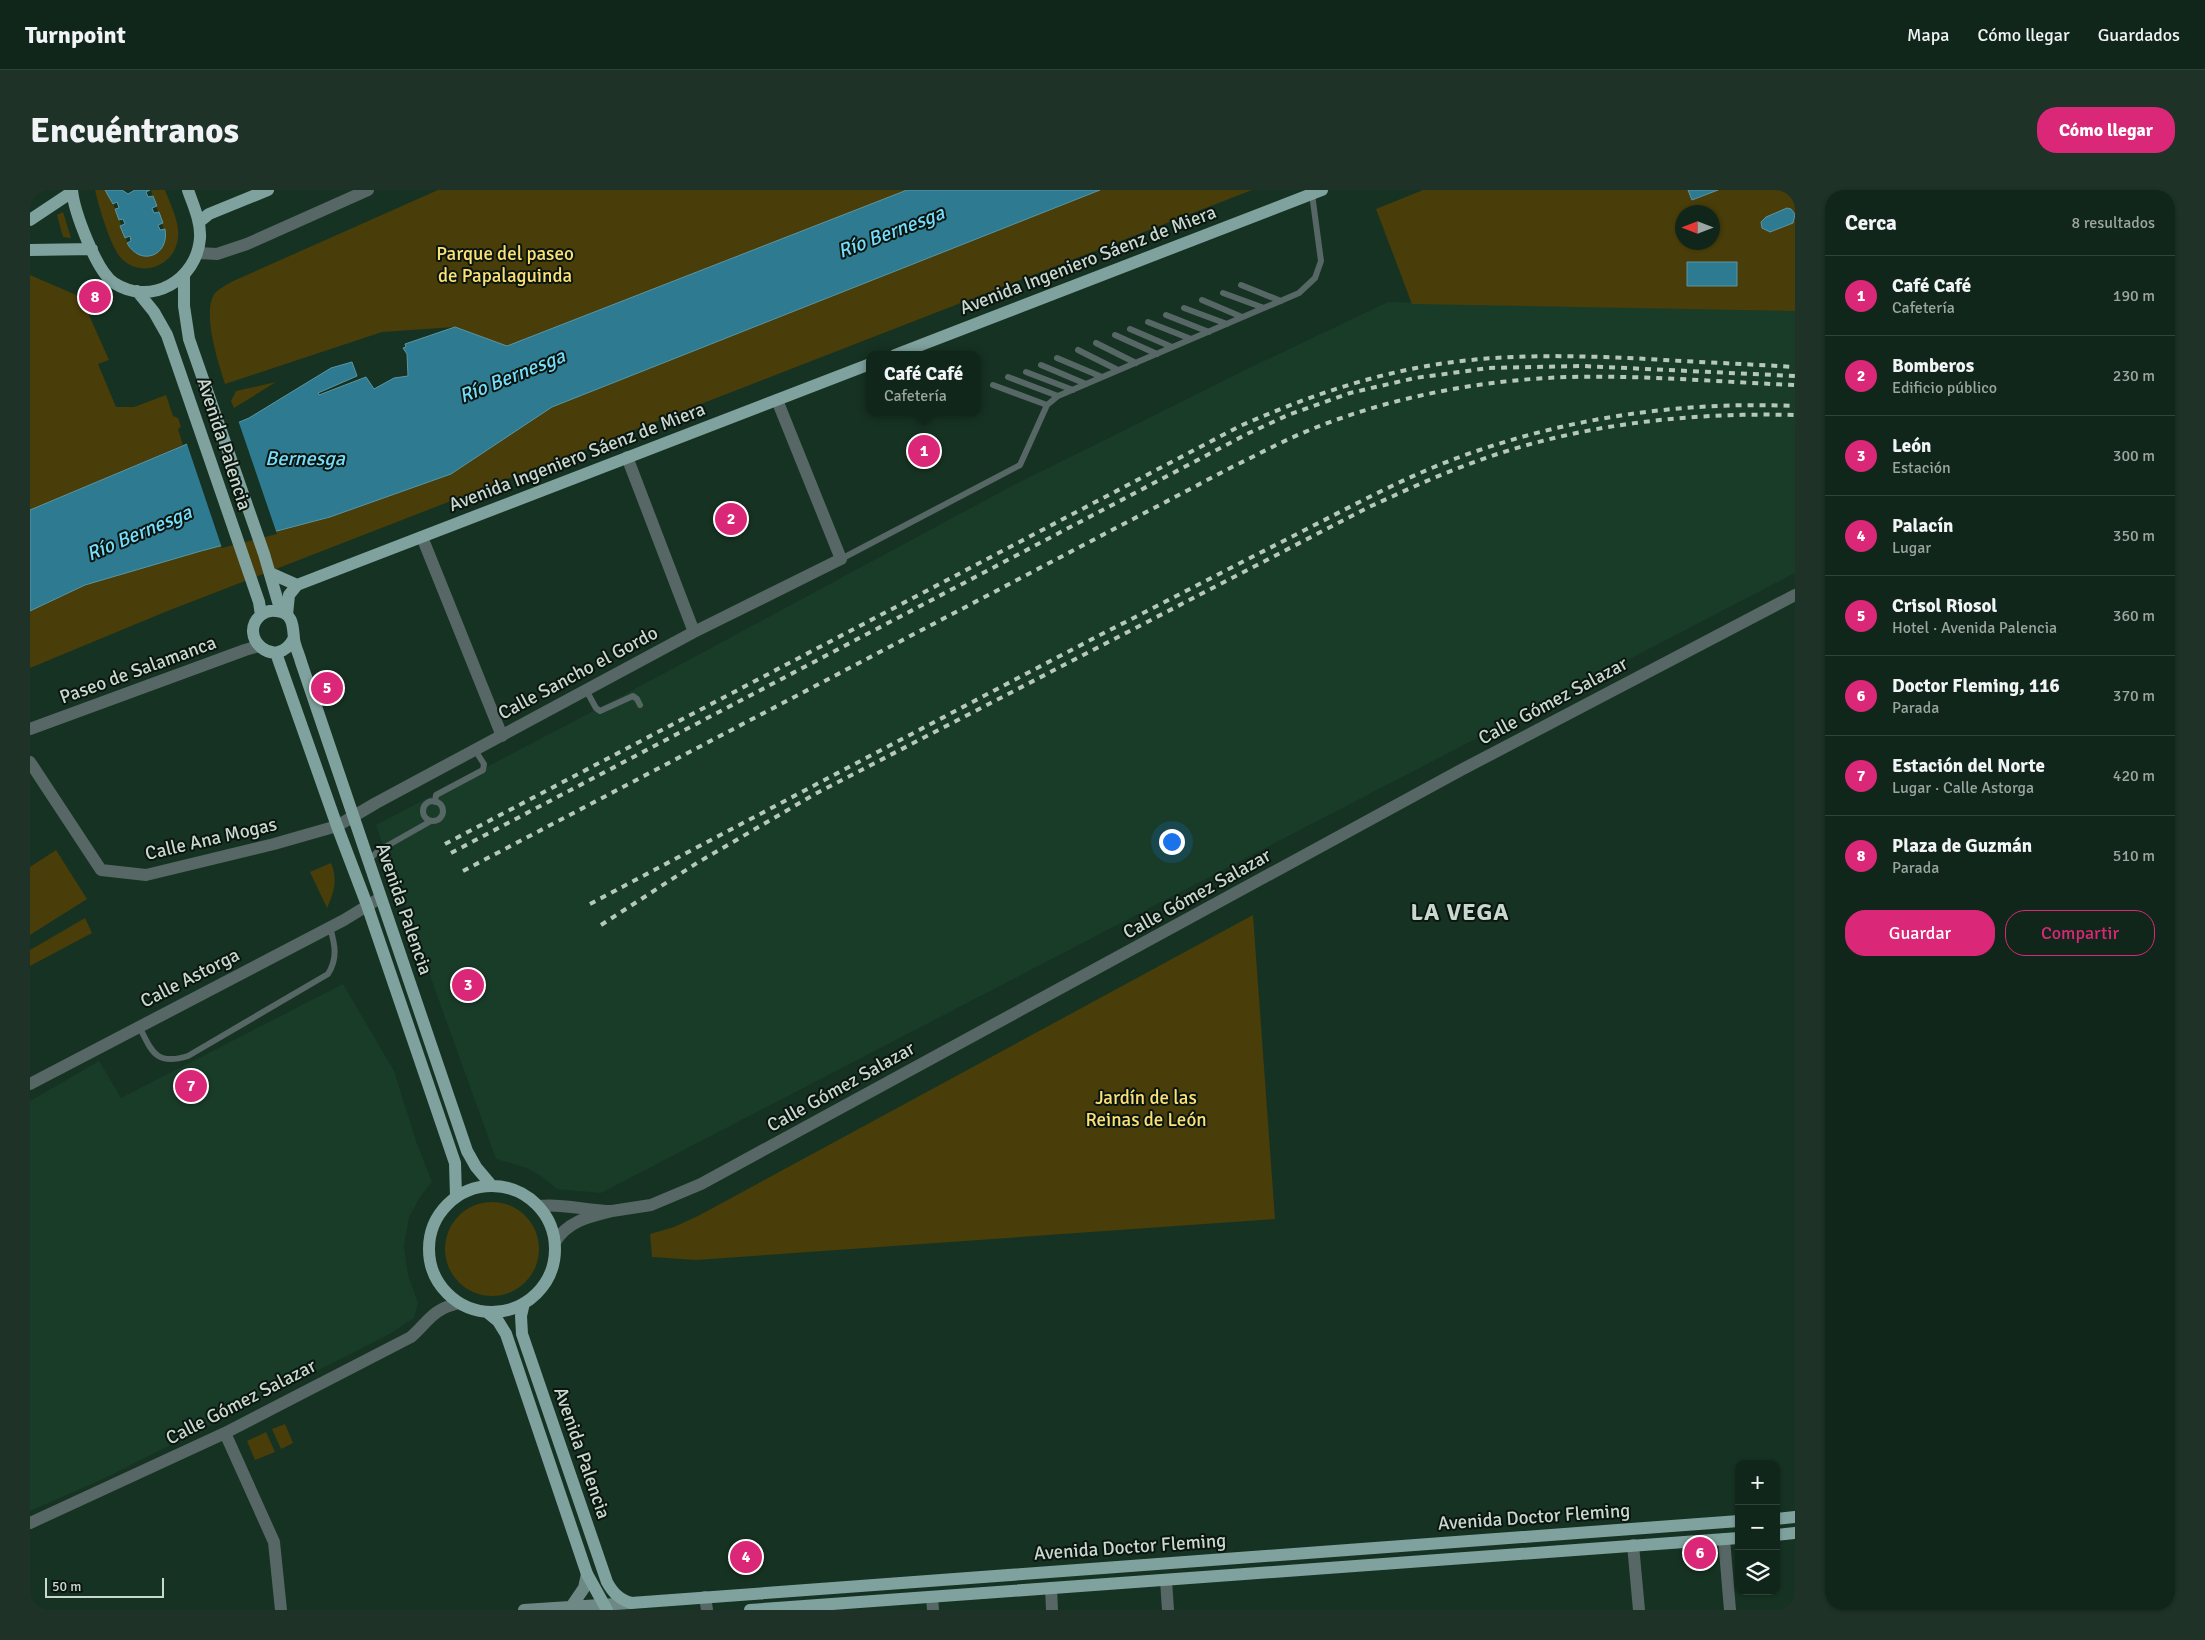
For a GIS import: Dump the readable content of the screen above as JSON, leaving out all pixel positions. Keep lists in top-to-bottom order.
{
  "streets": {
    "main road": ["Avenida Ingeniero Sáenz de Miera", "Avenida Palencia", "Avenida Doctor Fleming"],
    "street": [
      "Paseo de Salamanca",
      "Calle Sancho el Gordo",
      "Calle Gómez Salazar",
      "Calle Ana Mogas",
      "Calle Astorga"
    ]
  },
  "crossings": [
    ["Avenida Palencia", "Paseo de Salamanca"],
    ["Avenida Palencia", "Calle Sancho el Gordo"],
    ["Avenida Palencia", "Calle Gómez Salazar"],
    ["Avenida Palencia", "Calle Ana Mogas"],
    ["Avenida Palencia", "Calle Astorga"],
    ["Avenida Palencia", "Avenida Doctor Fleming"],
    ["Calle Sancho el Gordo", "Calle Ana Mogas"]
  ],
  "districts": ["LA VEGA"],
  "water": ["Río Bernesga", "Bernesga"],
  "parks": ["Parque del paseo de Papalaguinda", "Jardín de las Reinas de León"],
  "scale_bar": "50 m",
  "north": "left",
  "page": {
    "header": "Turnpoint",
    "nav": ["Mapa", "Cómo llegar", "Guardados"],
    "buttons": [
      "Cómo llegar",
      ["Guardar", "Compartir"]
    ],
    "title": "Encuéntranos",
    "heading": ["Cerca", "8 resultados"],
    "list": [
      {
        "mark": "1",
        "name": "Café Café",
        "note": "Cafetería",
        "value": "190 m"
      },
      {
        "mark": "2",
        "name": "Bomberos",
        "note": "Edificio público",
        "value": "230 m"
      },
      {
        "mark": "3",
        "name": "León",
        "note": "Estación",
        "value": "300 m"
      },
      {
        "mark": "4",
        "name": "Palacín",
        "note": "Lugar",
        "value": "350 m"
      },
      {
        "mark": "5",
        "name": "Crisol Riosol",
        "note": "Hotel · Avenida Palencia",
        "value": "360 m"
      },
      {
        "mark": "6",
        "name": "Doctor Fleming, 116",
        "note": "Parada",
        "value": "370 m"
      },
      {
        "mark": "7",
        "name": "Estación del Norte",
        "note": "Lugar · Calle Astorga",
        "value": "420 m"
      },
      {
        "mark": "8",
        "name": "Plaza de Guzmán",
        "note": "Parada",
        "value": "510 m"
      }
    ],
    "pins": [
      "8",
      "1",
      "2",
      "5",
      "3",
      "7",
      "6",
      "4"
    ],
    "popup": ["Café Café", "Cafetería"],
    "map_buttons": ["+", "−"],
    "scale": "50 m"
  }
}
